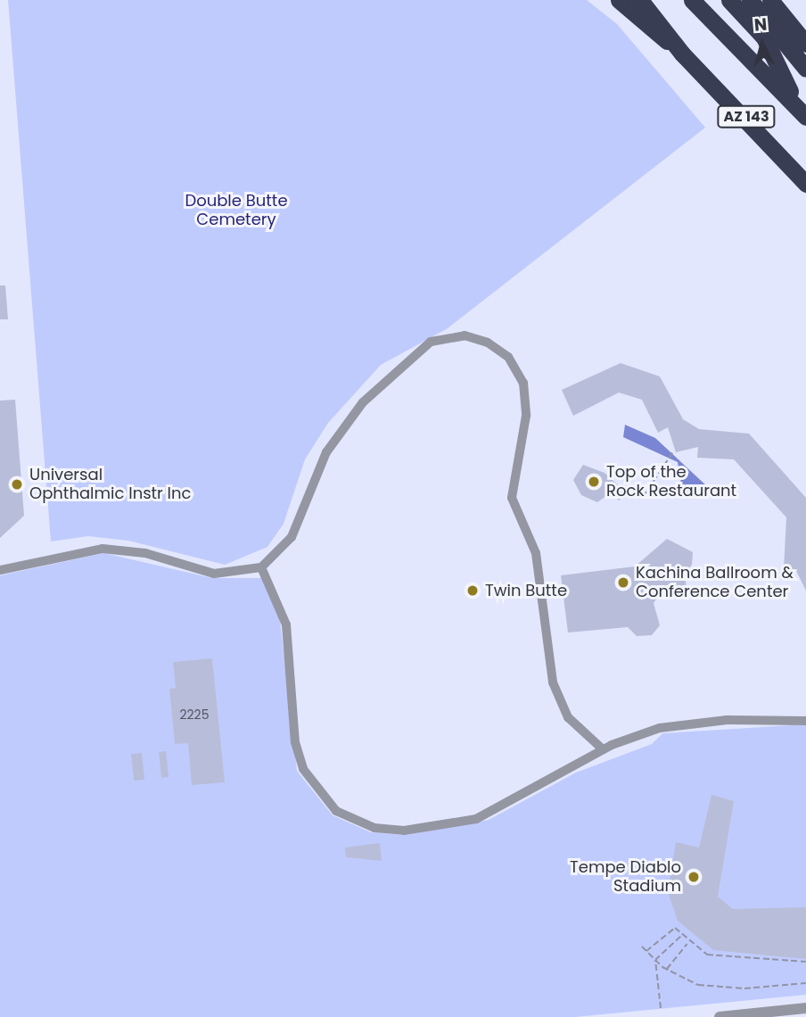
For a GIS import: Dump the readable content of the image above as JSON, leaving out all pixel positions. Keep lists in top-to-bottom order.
{
  "streets": {
    "highway": ["AZ 143"]
  },
  "parks": ["Double Butte Cemetery"],
  "places": [
    "Top of the Rock Restaurant",
    "Universal Ophthalmic Instr Inc",
    "Kachina Ballroom & Conference Center",
    "Twin Butte",
    "Tempe Diablo Stadium"
  ],
  "house_numbers": ["2225"],
  "north": "top"
}
